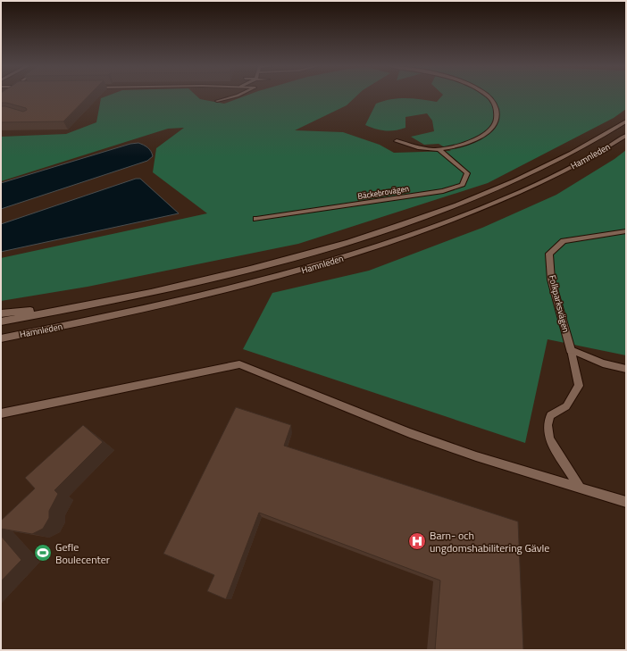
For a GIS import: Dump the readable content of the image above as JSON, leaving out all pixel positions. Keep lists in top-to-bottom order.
{
  "streets": {
    "main road": ["Hamnleden", "Bäckebrovägen", "Folkparksvägen"]
  },
  "places": {
    "hospital": ["Barn- och ungdomshabilitering Gävle"],
    "sports": ["Gefle Boulecenter"]
  }
}
